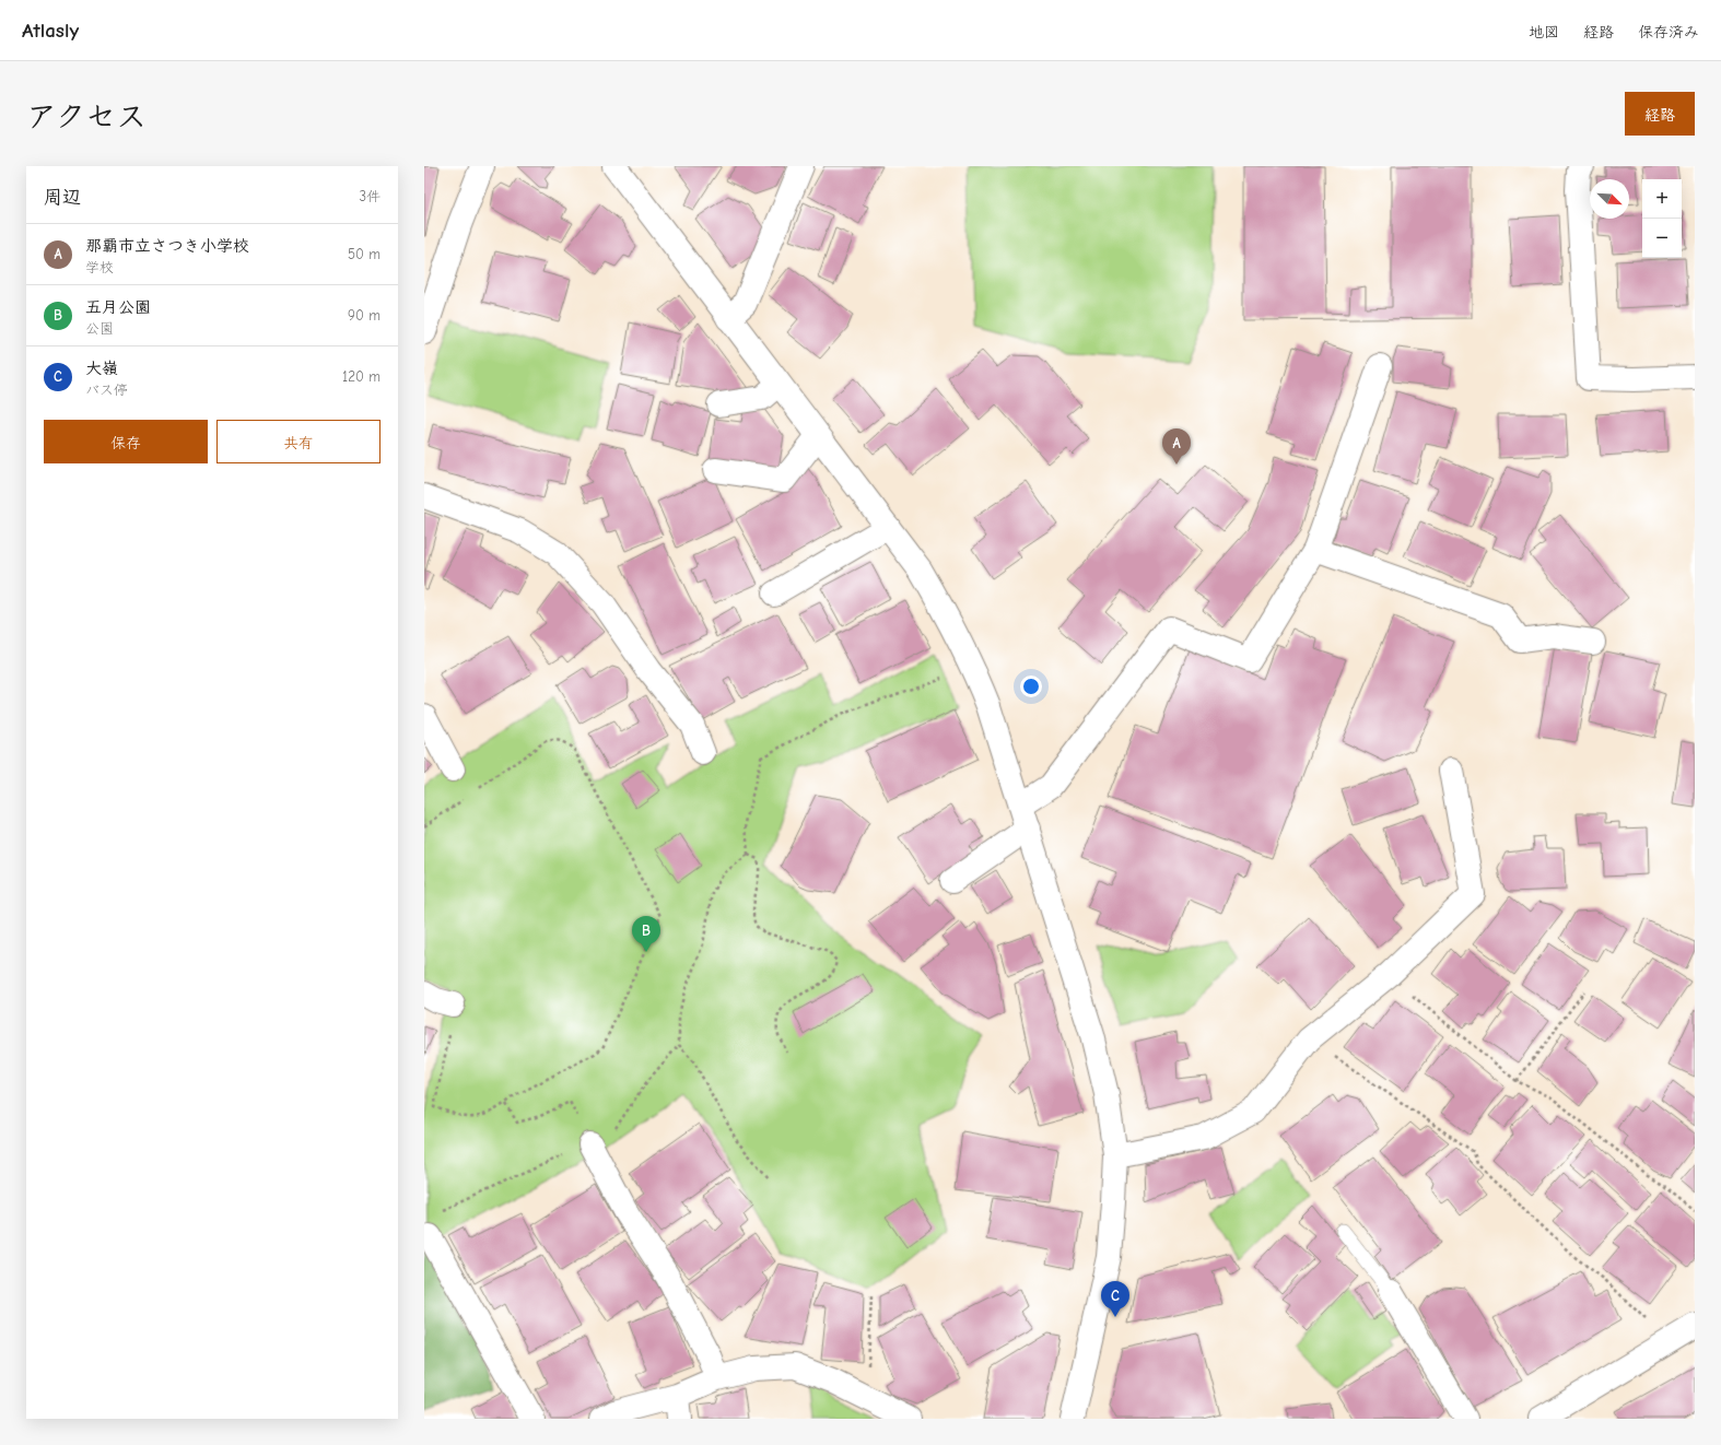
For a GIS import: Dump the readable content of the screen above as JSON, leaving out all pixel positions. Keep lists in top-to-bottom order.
{
  "north": "bottom right",
  "page": {
    "header": "Atlasly",
    "nav": ["地図", "経路", "保存済み"],
    "title": "アクセス",
    "buttons": [
      "経路",
      ["保存", "共有"]
    ],
    "heading": ["周辺", "3件"],
    "map_buttons": ["+", "−"],
    "list": [
      {
        "mark": "A",
        "name": "那覇市立さつき小学校",
        "note": "学校",
        "value": "50 m"
      },
      {
        "mark": "B",
        "name": "五月公園",
        "note": "公園",
        "value": "90 m"
      },
      {
        "mark": "C",
        "name": "大嶺",
        "note": "バス停",
        "value": "120 m"
      }
    ],
    "pins": ["A", "B", "C"]
  }
}
